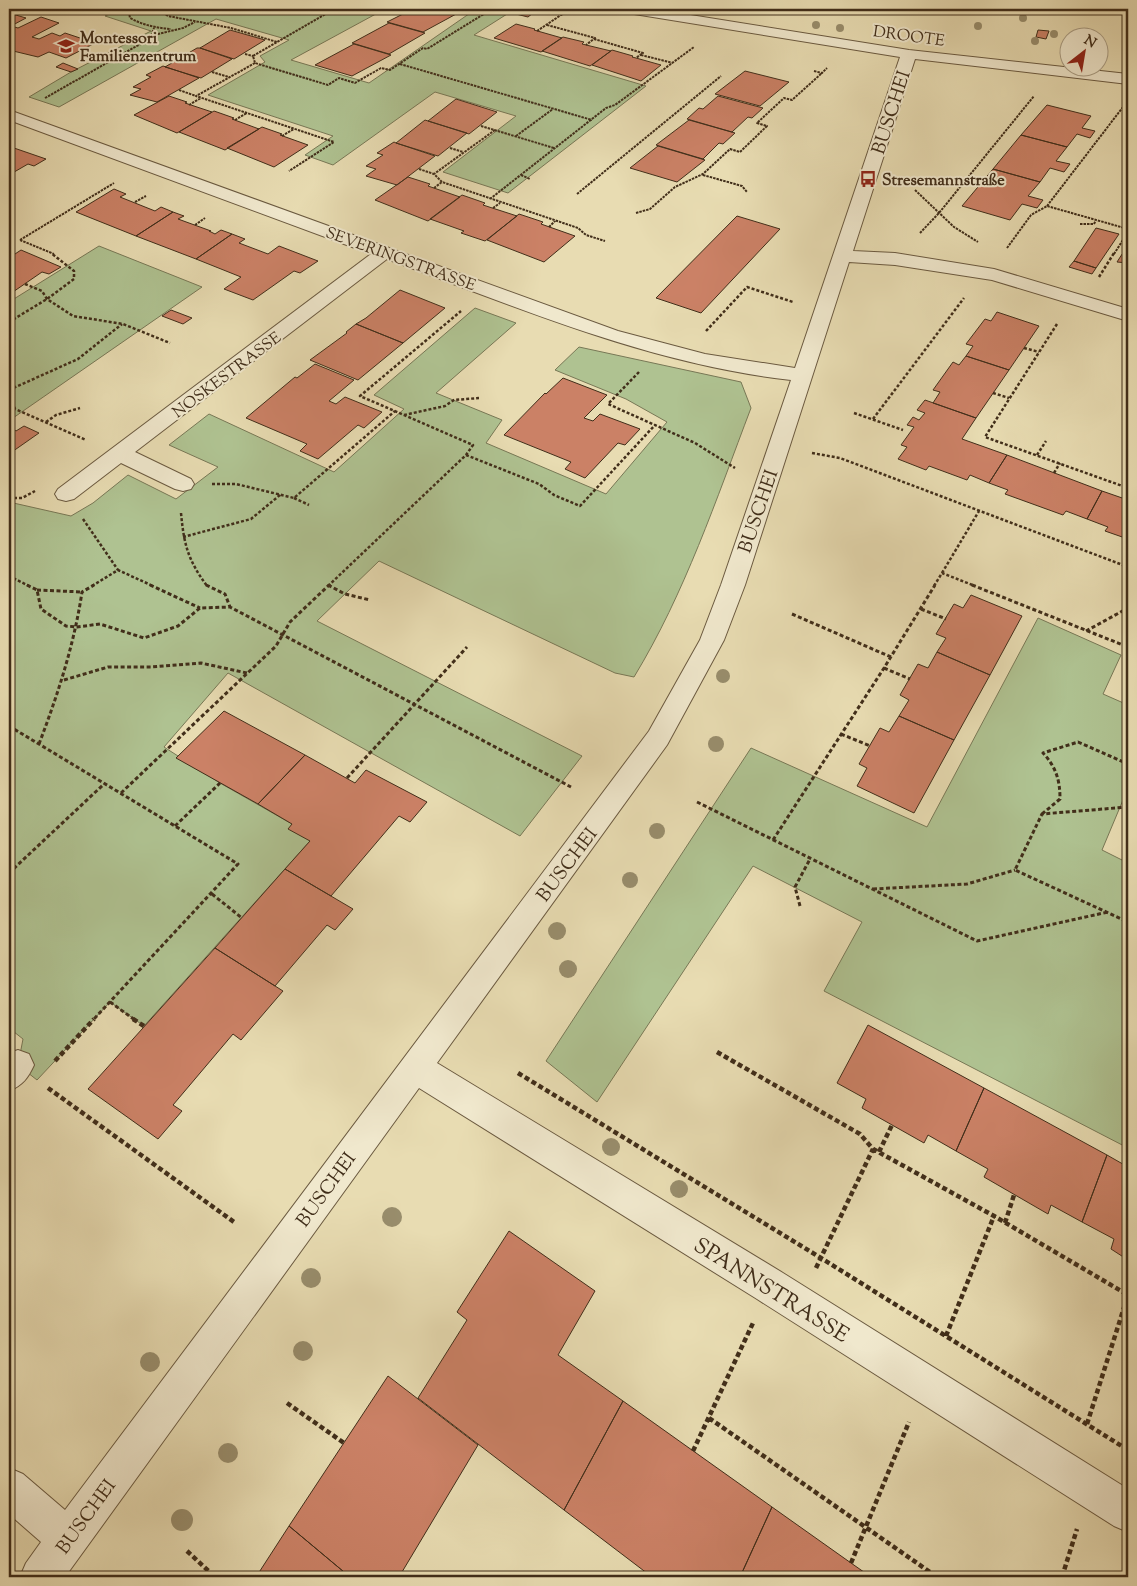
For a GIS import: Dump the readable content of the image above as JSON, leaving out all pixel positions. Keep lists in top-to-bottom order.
{
  "streets": {
    "street": [
      "DROOTE",
      "BUSCHEI",
      "SEVERINGSTRASSE",
      "NOSKESTRASSE",
      "SPANNSTRASSE"
    ]
  },
  "crossings": [
    ["DROOTE", "BUSCHEI"],
    ["BUSCHEI", "SEVERINGSTRASSE"],
    ["BUSCHEI", "SPANNSTRASSE"],
    ["SEVERINGSTRASSE", "NOSKESTRASSE"]
  ],
  "places": {
    "school or university": ["Montessori Familienzentrum"],
    "bus stop": ["Stresemannstraße"]
  },
  "north": "top right"
}
